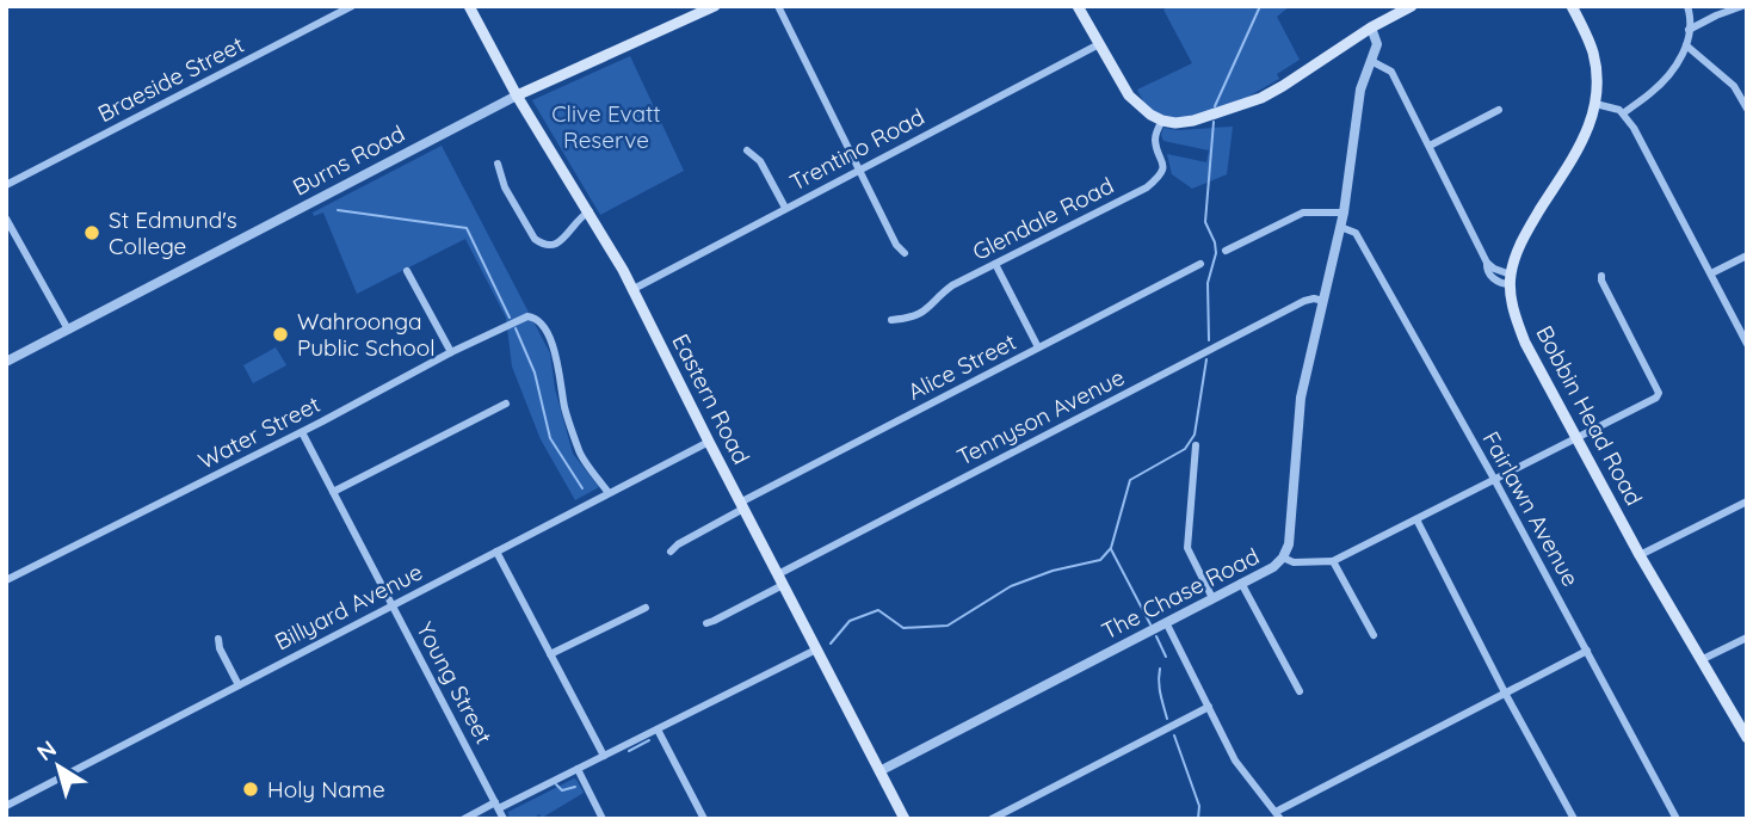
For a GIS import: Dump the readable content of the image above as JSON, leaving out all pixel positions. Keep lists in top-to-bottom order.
{
  "streets": {
    "main road": ["Burns Road", "Eastern Road", "Bobbin Head Road"],
    "street": [
      "Braeside Street",
      "Trentino Road",
      "Glendale Road",
      "Alice Street",
      "Tennyson Avenue",
      "Water Street",
      "Fairlawn Avenue",
      "The Chase Road",
      "Billyard Avenue",
      "Young Street"
    ]
  },
  "crossings": [
    ["Trentino Road", "Eastern Road"],
    ["Burns Road", "Eastern Road"],
    ["Alice Street", "Eastern Road"],
    ["Eastern Road", "Tennyson Avenue"],
    ["Eastern Road", "The Chase Road"],
    ["Eastern Road", "Billyard Avenue"],
    ["Tennyson Avenue", "The Chase Road"],
    ["Water Street", "Billyard Avenue"],
    ["Water Street", "Young Street"],
    ["Fairlawn Avenue", "The Chase Road"],
    ["Billyard Avenue", "Young Street"]
  ],
  "parks": ["Clive Evatt Reserve"],
  "places": ["St Edmund's College", "Wahroonga Public School", "Holy Name"],
  "north": "top left"
}
